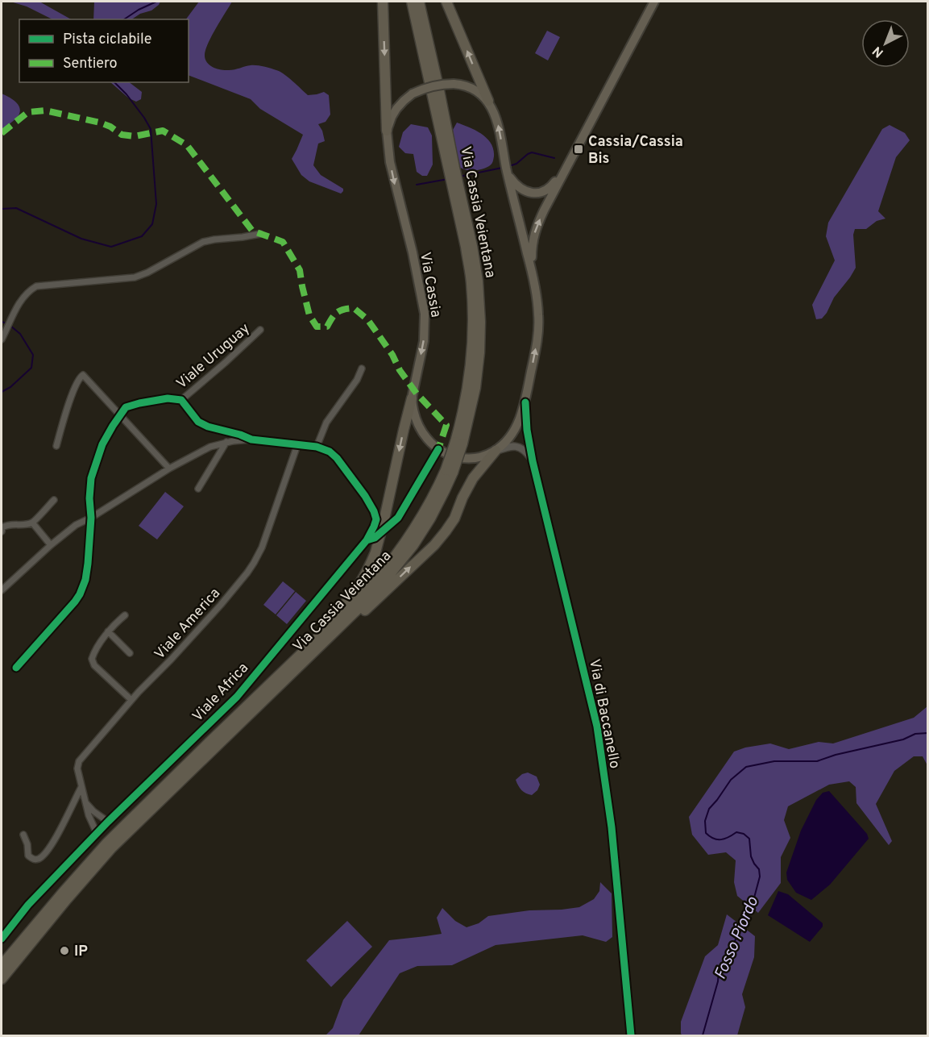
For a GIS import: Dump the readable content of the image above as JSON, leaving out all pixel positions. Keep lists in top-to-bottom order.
{
  "streets": {
    "highway": ["Via Cassia Veientana"],
    "main road": ["Via Cassia"],
    "street": [
      "Viale Uruguay",
      "Viale America",
      "Viale Africa",
      "Via di Baccanello"
    ]
  },
  "crossings": [
    ["Via Cassia", "Viale Africa"],
    ["Viale America", "Viale Africa"]
  ],
  "one_way": ["Via Cassia"],
  "water": ["Fosso Piordo"],
  "places": {
    "transit": ["Cassia/Cassia Bis"],
    "other": ["IP"]
  },
  "legend": ["Pista ciclabile", "Sentiero"],
  "north": "bottom left"
}
